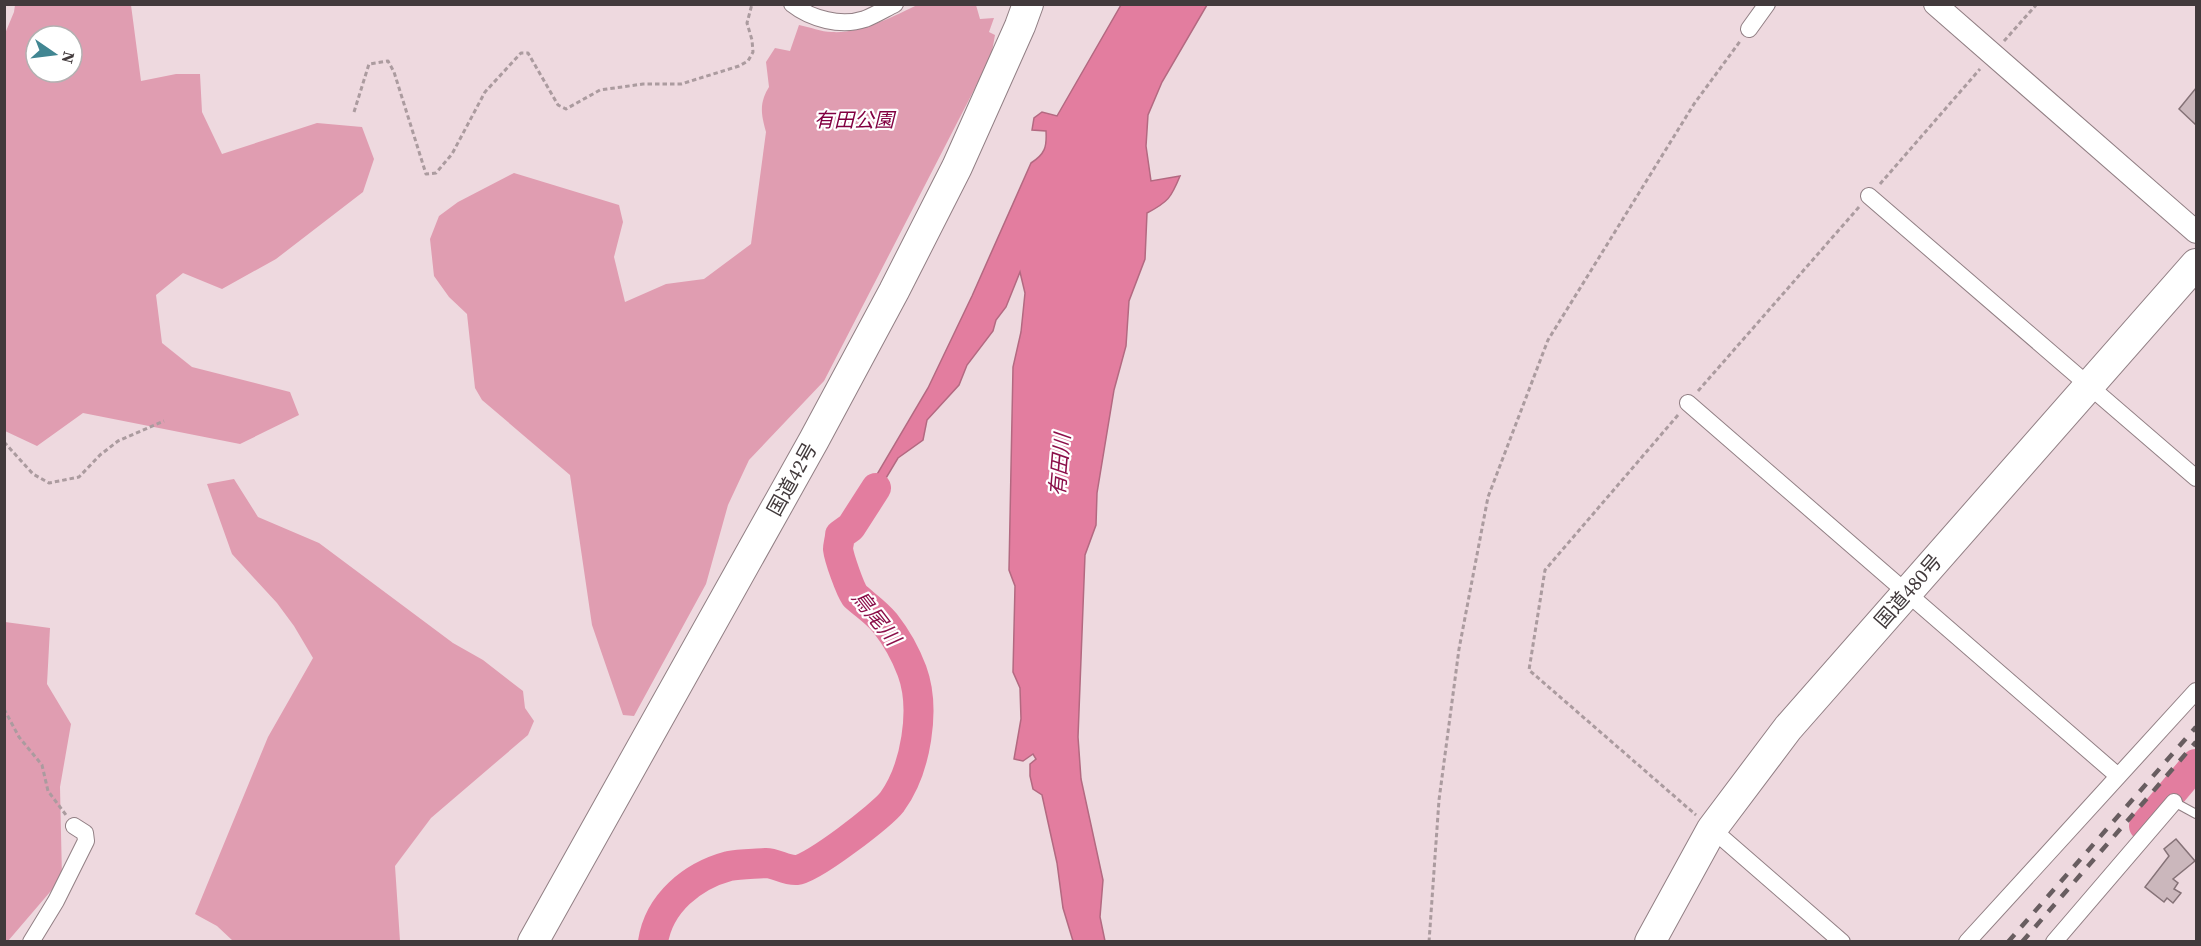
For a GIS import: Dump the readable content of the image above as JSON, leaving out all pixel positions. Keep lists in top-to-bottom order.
{
  "streets": {
    "highway": ["国道42号", "国道480号"]
  },
  "water": ["有田川", "鳥尾川"],
  "parks": ["有田公園"],
  "north": "right"
}
